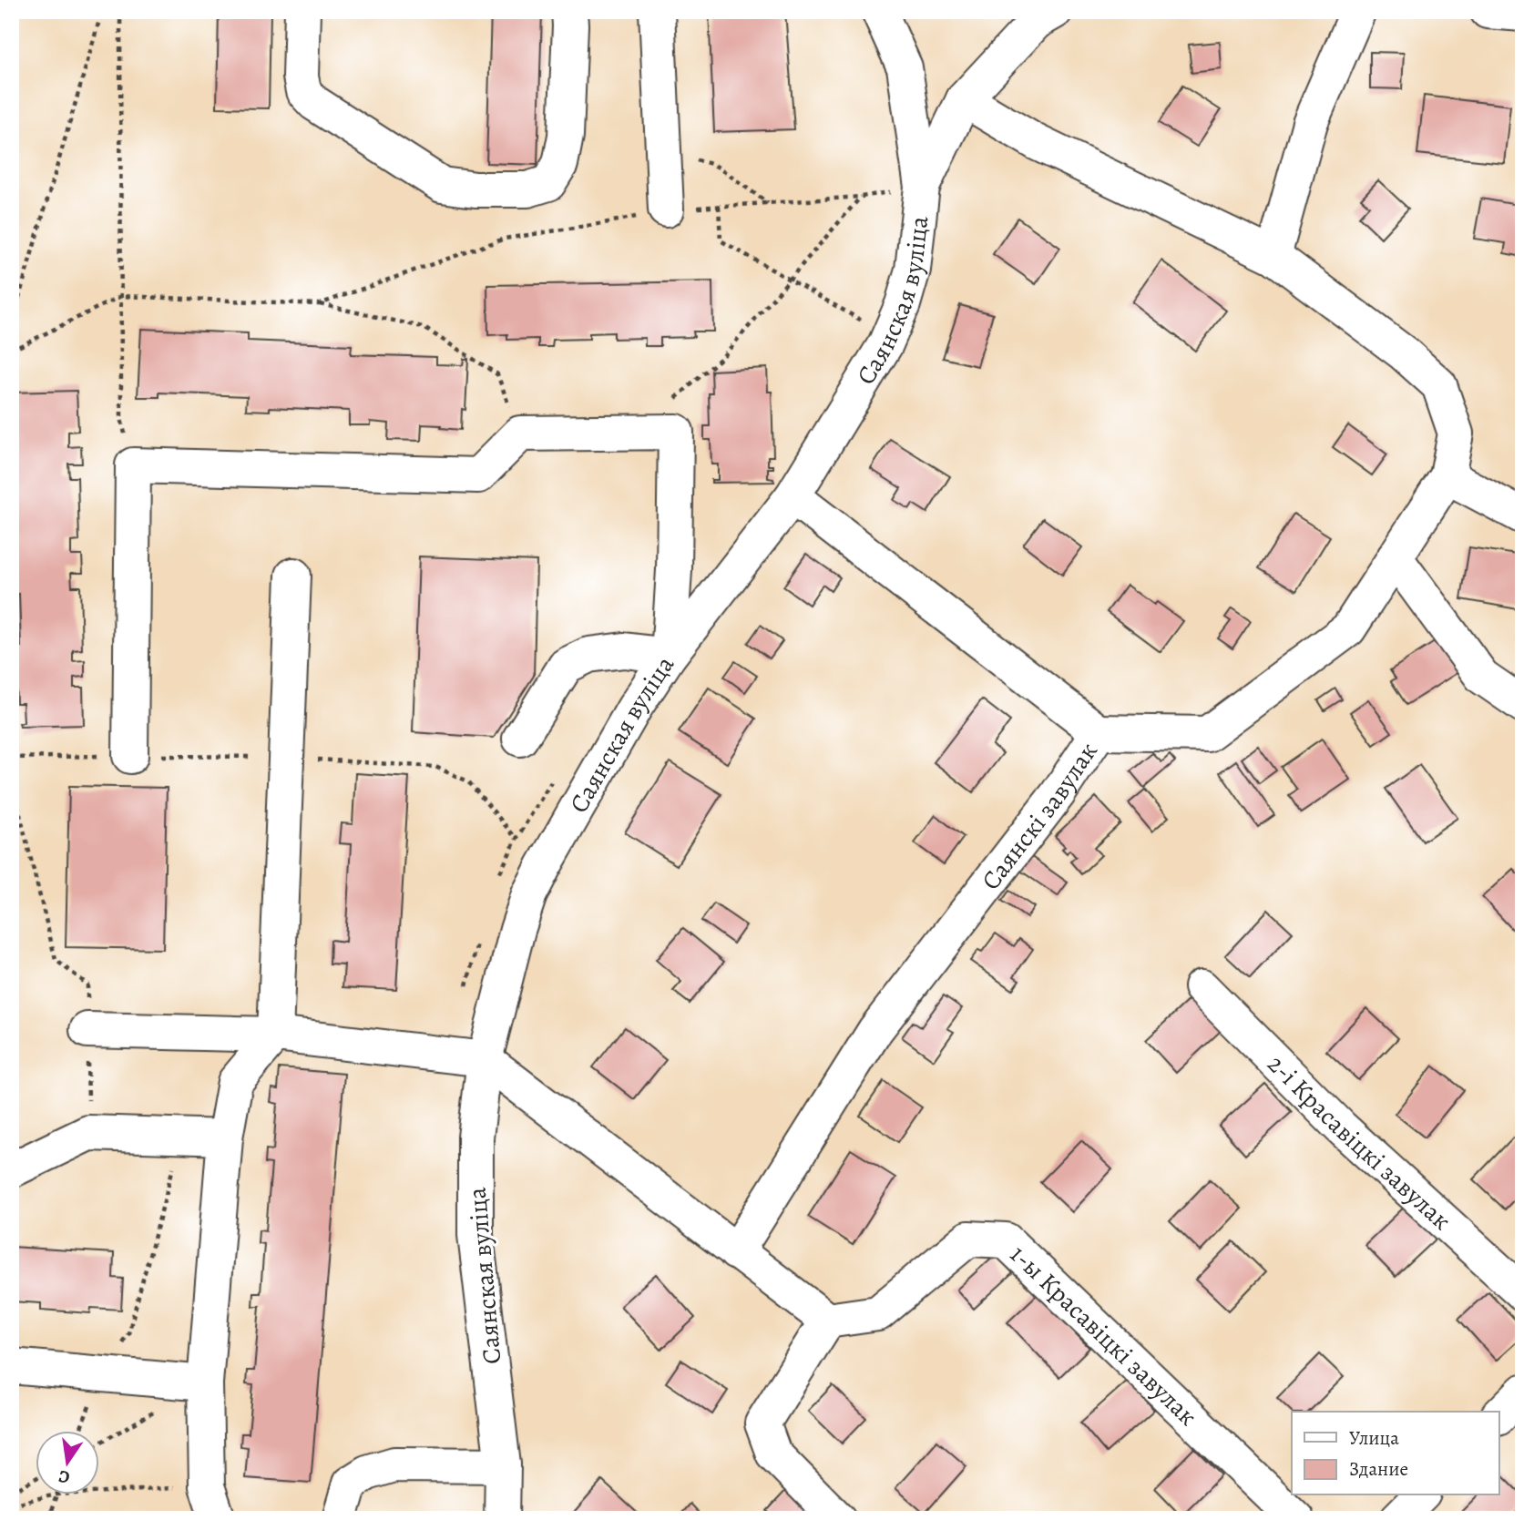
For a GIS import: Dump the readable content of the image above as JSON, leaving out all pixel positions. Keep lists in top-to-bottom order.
{
  "streets": {
    "street": [
      "Саянская вуліца",
      "Саянскі завулак",
      "2-і Красавіцкі завулак",
      "1-ы Красавіцкі завулак"
    ]
  },
  "legend": ["Улица", "Здание"],
  "north": "bottom"
}
